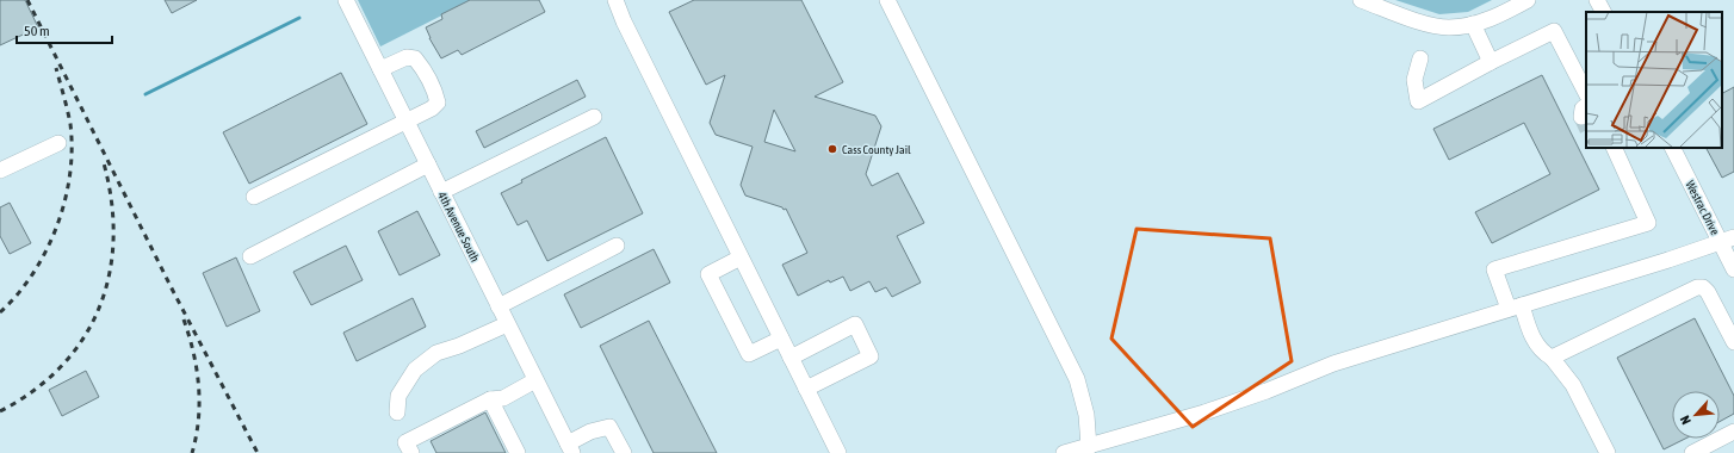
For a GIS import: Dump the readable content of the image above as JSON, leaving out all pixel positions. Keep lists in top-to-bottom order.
{
  "streets": {
    "street": ["Westrac Drive", "4th Avenue South"]
  },
  "places": ["Cass County Jail"],
  "scale_bar": "50 m",
  "north": "bottom left"
}
